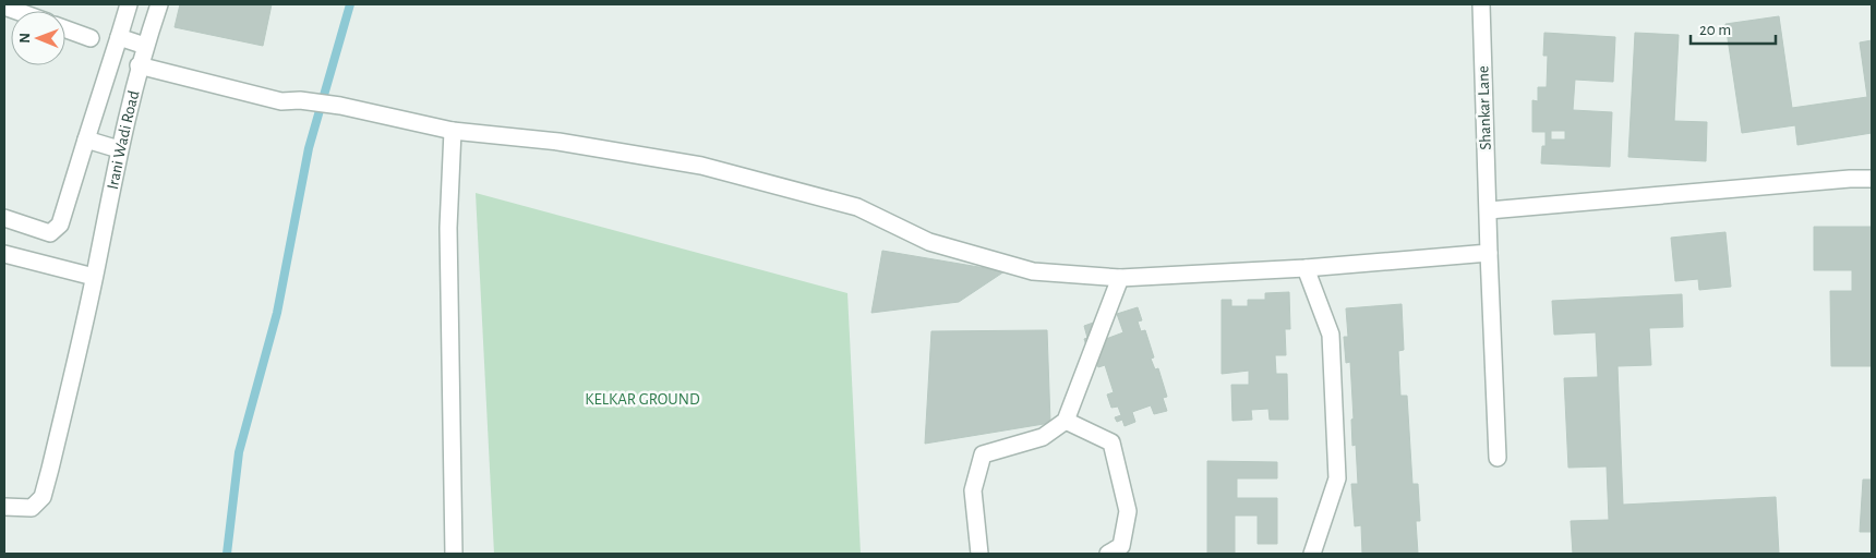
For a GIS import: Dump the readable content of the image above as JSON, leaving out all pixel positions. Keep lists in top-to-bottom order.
{
  "streets": {
    "street": ["Shankar Lane", "Irani Wadi Road"]
  },
  "parks": ["KELKAR GROUND"],
  "scale_bar": "20 m",
  "north": "left"
}
